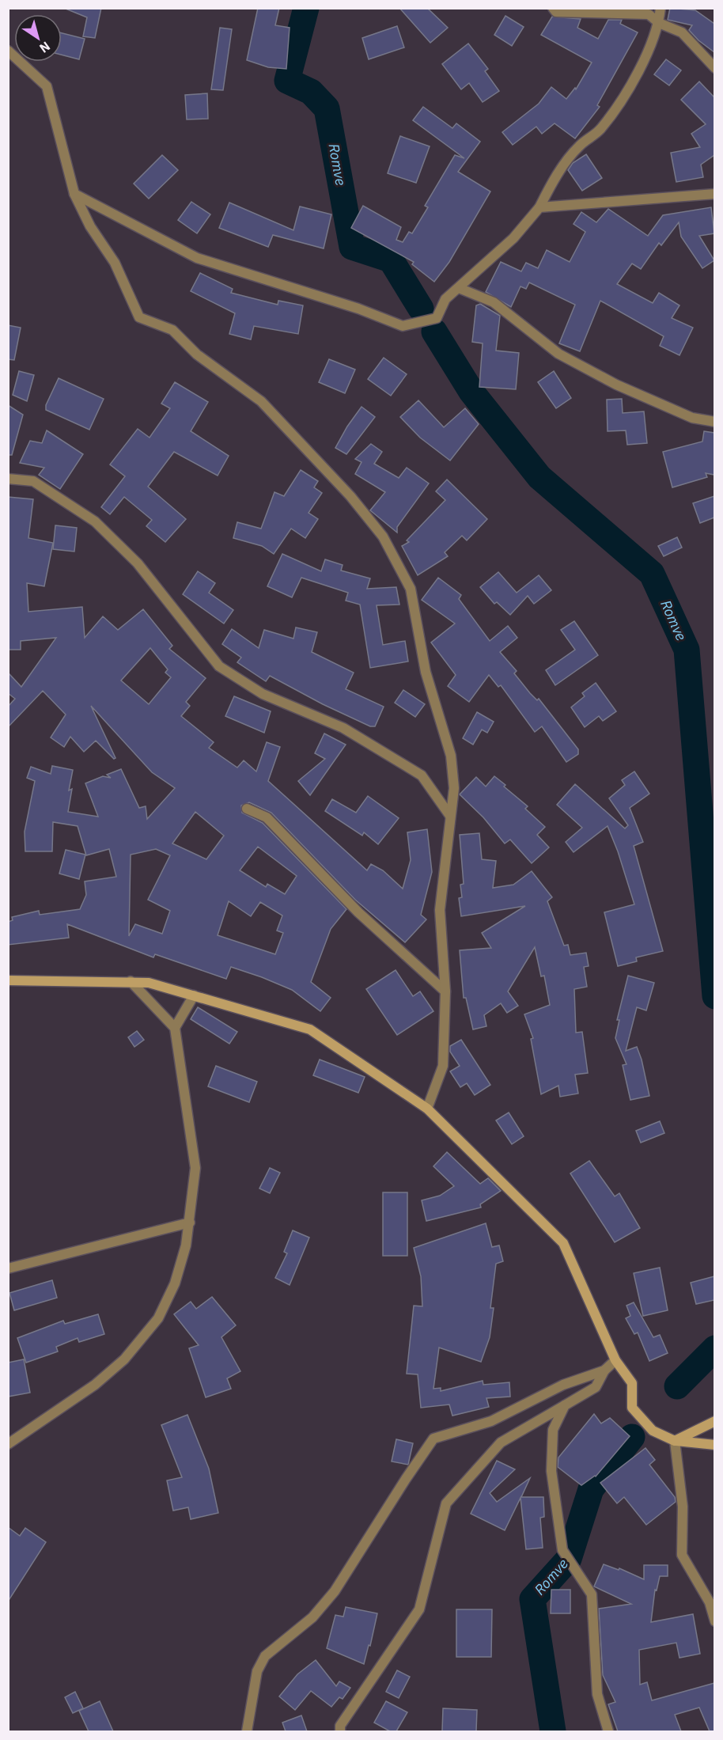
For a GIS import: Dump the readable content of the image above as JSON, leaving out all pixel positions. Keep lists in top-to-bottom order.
{
  "water": ["Romve"],
  "north": "bottom right"
}
